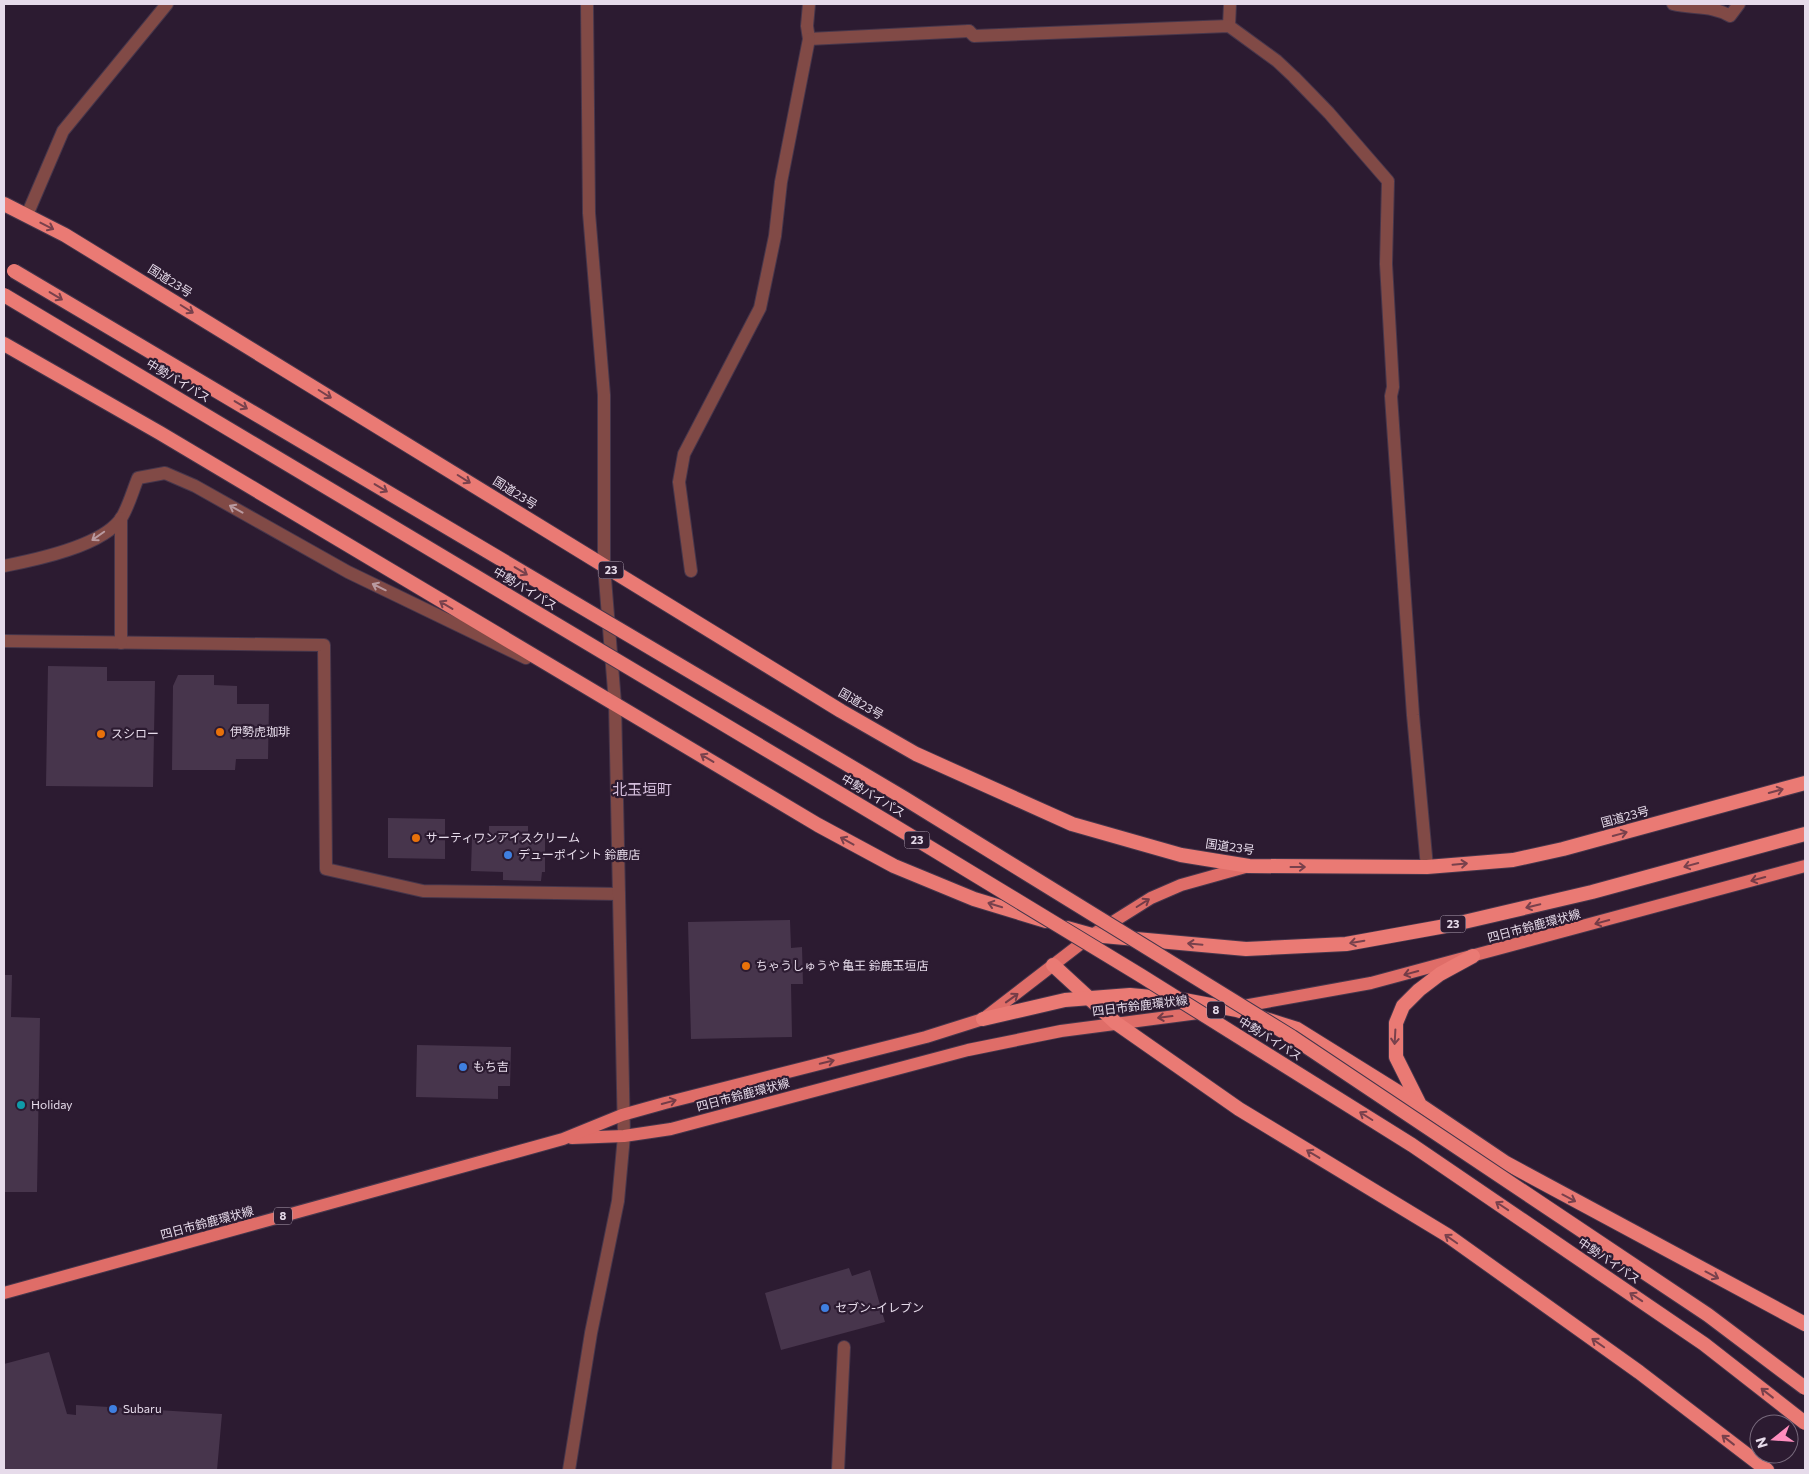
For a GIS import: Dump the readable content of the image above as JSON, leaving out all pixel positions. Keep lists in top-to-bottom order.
{
  "streets": {
    "highway": ["国道23号", "中勢バイパス", "23"],
    "main road": ["四日市鈴鹿環状線", "8"]
  },
  "crossings": [
    ["国道23号", "四日市鈴鹿環状線"],
    ["23", "四日市鈴鹿環状線"]
  ],
  "districts": ["北玉垣町"],
  "places": [
    "伊勢虎珈琲",
    "スシロー",
    "サーティワンアイスクリーム",
    "デューポイント 鈴鹿店",
    "ちゃうしゅうや 亀王 鈴鹿玉垣店",
    "もち吉",
    "Holiday",
    "セブン-イレブン",
    "Subaru"
  ],
  "north": "left"
}
